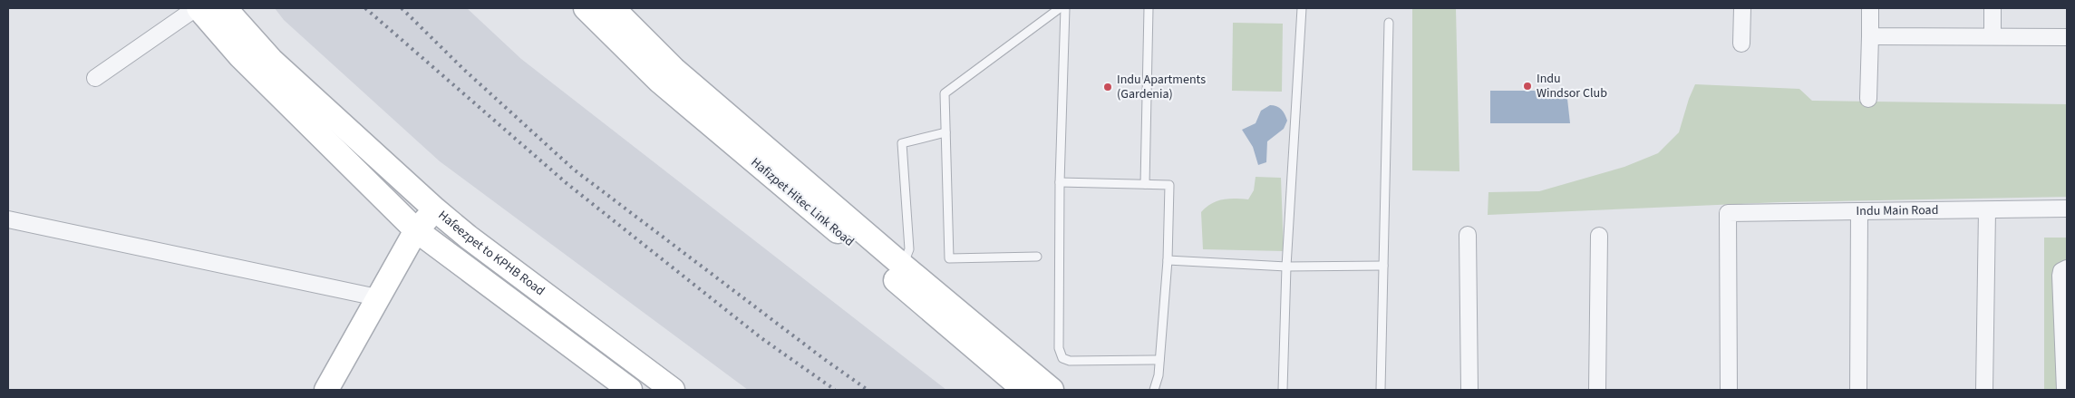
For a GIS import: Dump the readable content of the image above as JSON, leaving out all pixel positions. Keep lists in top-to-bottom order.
{
  "streets": {
    "main road": ["Hafizpet Hitec Link Road", "Hafeezpet to KPHB Road"],
    "street": ["Indu Main Road"]
  },
  "places": ["Indu Windsor Club", "Indu Apartments (Gardenia)"]
}
